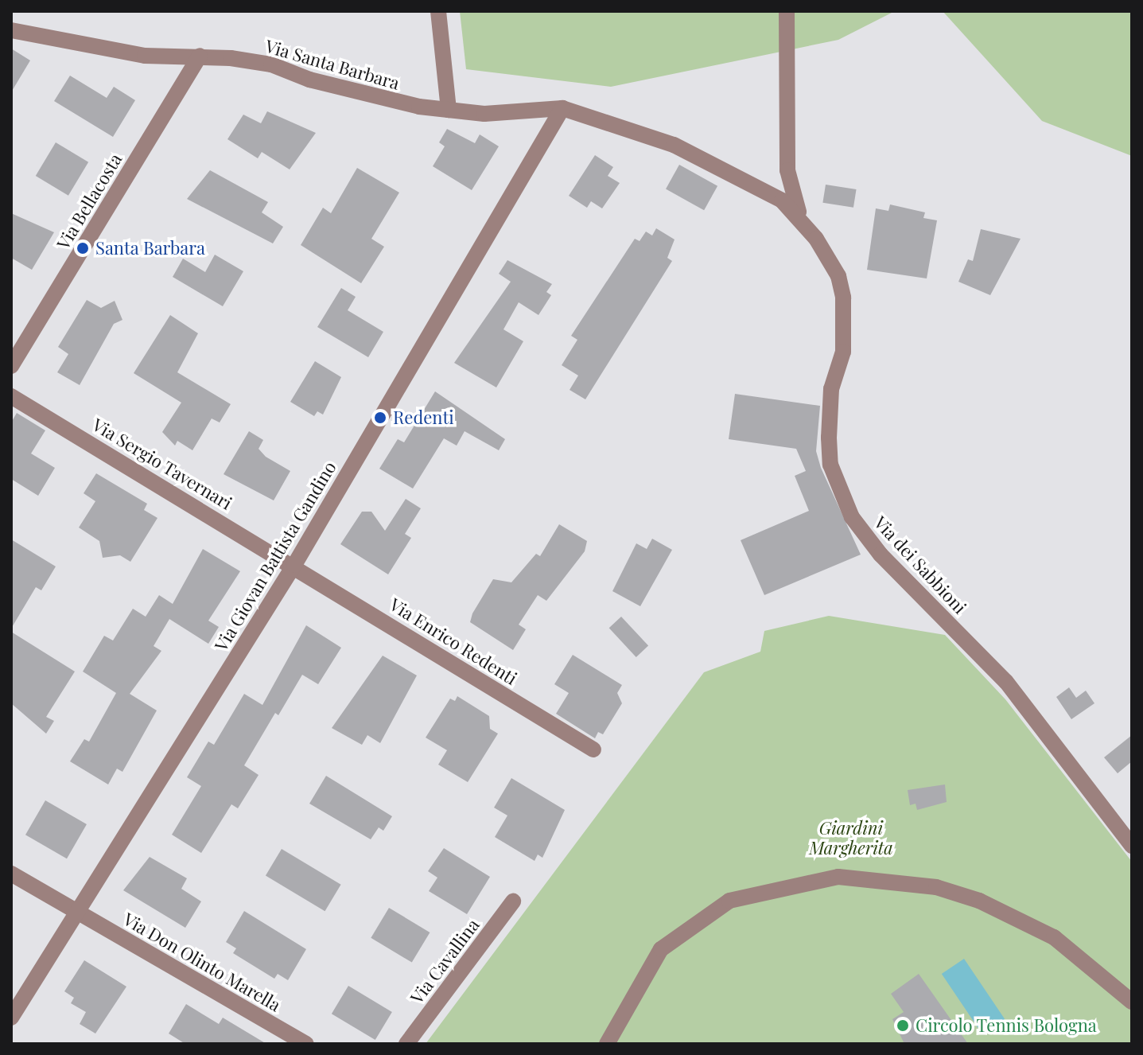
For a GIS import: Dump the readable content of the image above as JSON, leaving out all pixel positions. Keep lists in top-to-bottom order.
{
  "streets": {
    "street": [
      "Via Santa Barbara",
      "Via Bellacosta",
      "Via Sergio Tavernari",
      "Via Giovan Battista Gandino",
      "Via dei Sabbioni",
      "Via Enrico Redenti",
      "Via Cavallina",
      "Via Don Olinto Marella"
    ]
  },
  "crossings": [
    ["Via Santa Barbara", "Via Bellacosta"],
    ["Via Santa Barbara", "Via Giovan Battista Gandino"],
    ["Via Santa Barbara", "Via dei Sabbioni"],
    ["Via Sergio Tavernari", "Via Giovan Battista Gandino"],
    ["Via Sergio Tavernari", "Via Enrico Redenti"],
    ["Via Giovan Battista Gandino", "Via Enrico Redenti"],
    ["Via Giovan Battista Gandino", "Via Don Olinto Marella"]
  ],
  "parks": ["Giardini Margherita"],
  "places": ["Santa Barbara", "Redenti", "Circolo Tennis Bologna"]
}
